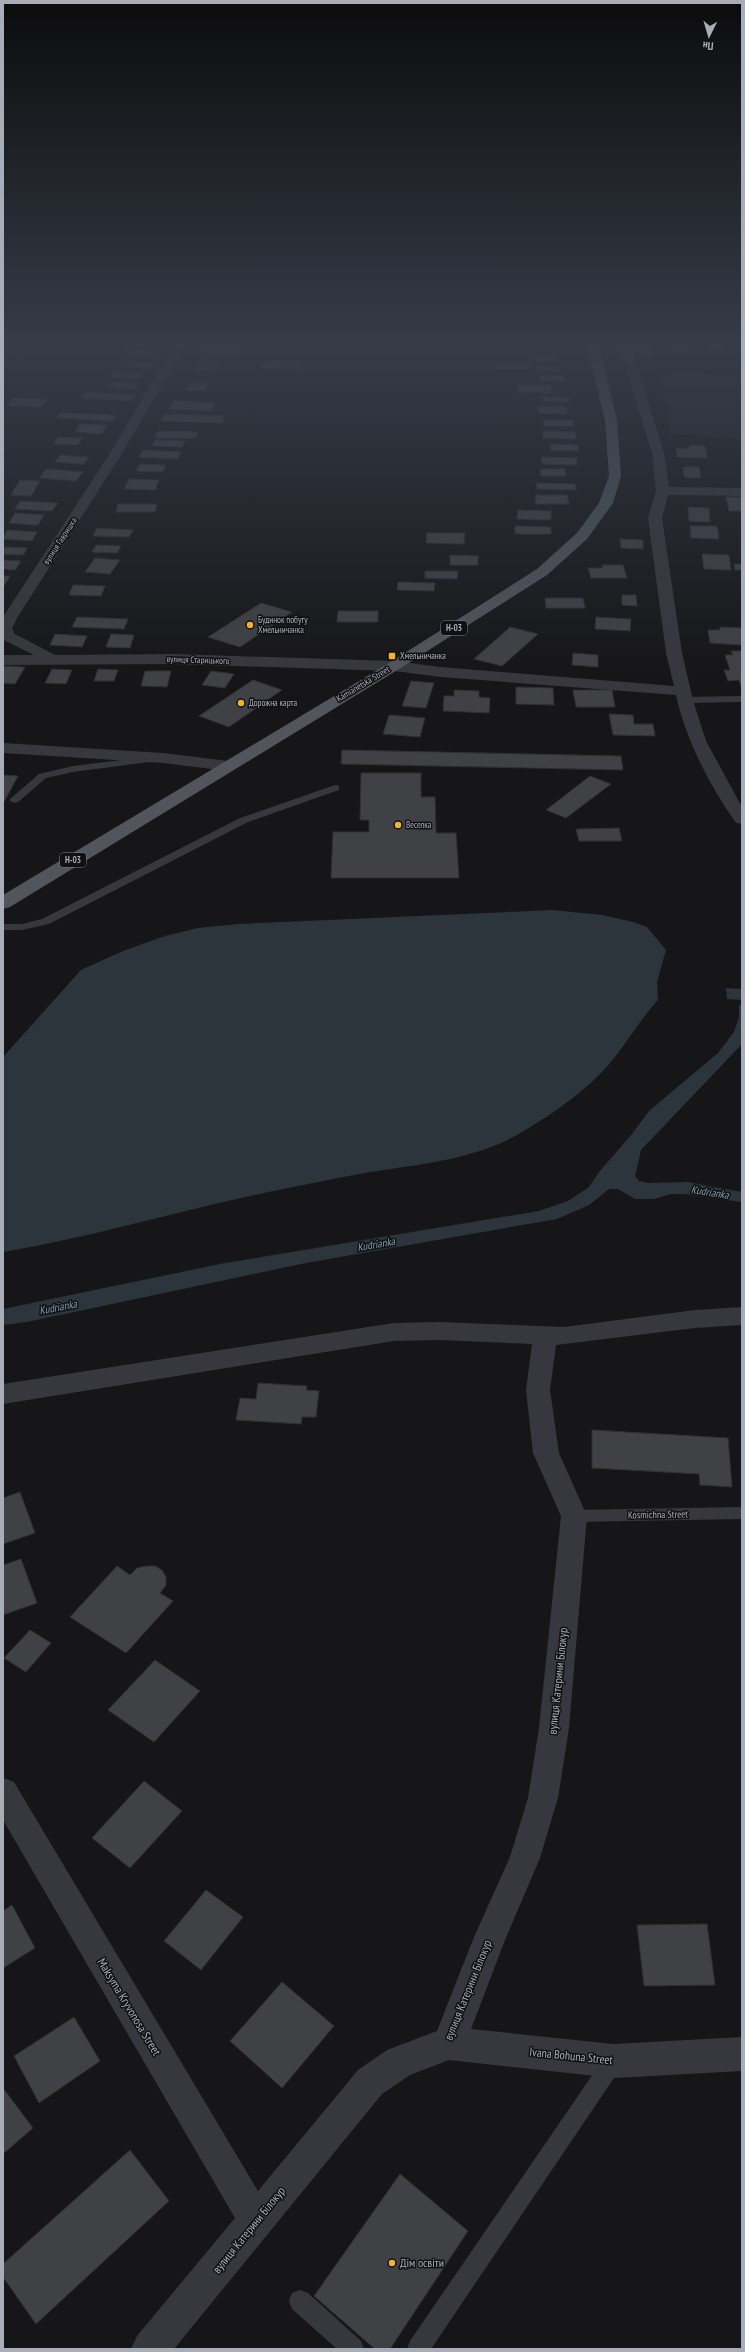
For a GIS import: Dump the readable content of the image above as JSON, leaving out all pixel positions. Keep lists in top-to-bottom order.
{
  "streets": {
    "main road": ["Н-03", "Kamianetska Street"],
    "street": [
      "вулиця Гавришка",
      "вулиця Старицького",
      "вулиця Катерини Білокур",
      "Maksyma Kryvonosa Street",
      "Ivana Bohuna Street"
    ],
    "lane": ["Kosmichna Street"]
  },
  "crossings": [
    ["вулиця Гавришка", "вулиця Старицького"],
    ["вулиця Старицького", "Kamianetska Street"],
    ["Kosmichna Street", "вулиця Катерини Білокур"],
    ["вулиця Катерини Білокур", "Maksyma Kryvonosa Street"],
    ["вулиця Катерини Білокур", "Ivana Bohuna Street"]
  ],
  "water": ["Kudrianka"],
  "places": {
    "other": [
      "Будинок побуту Хмельничанка",
      "Дорожна карта",
      "Веселка",
      "Дім освіти"
    ],
    "transit": ["Хмельничанка"]
  },
  "north": "bottom"
}
